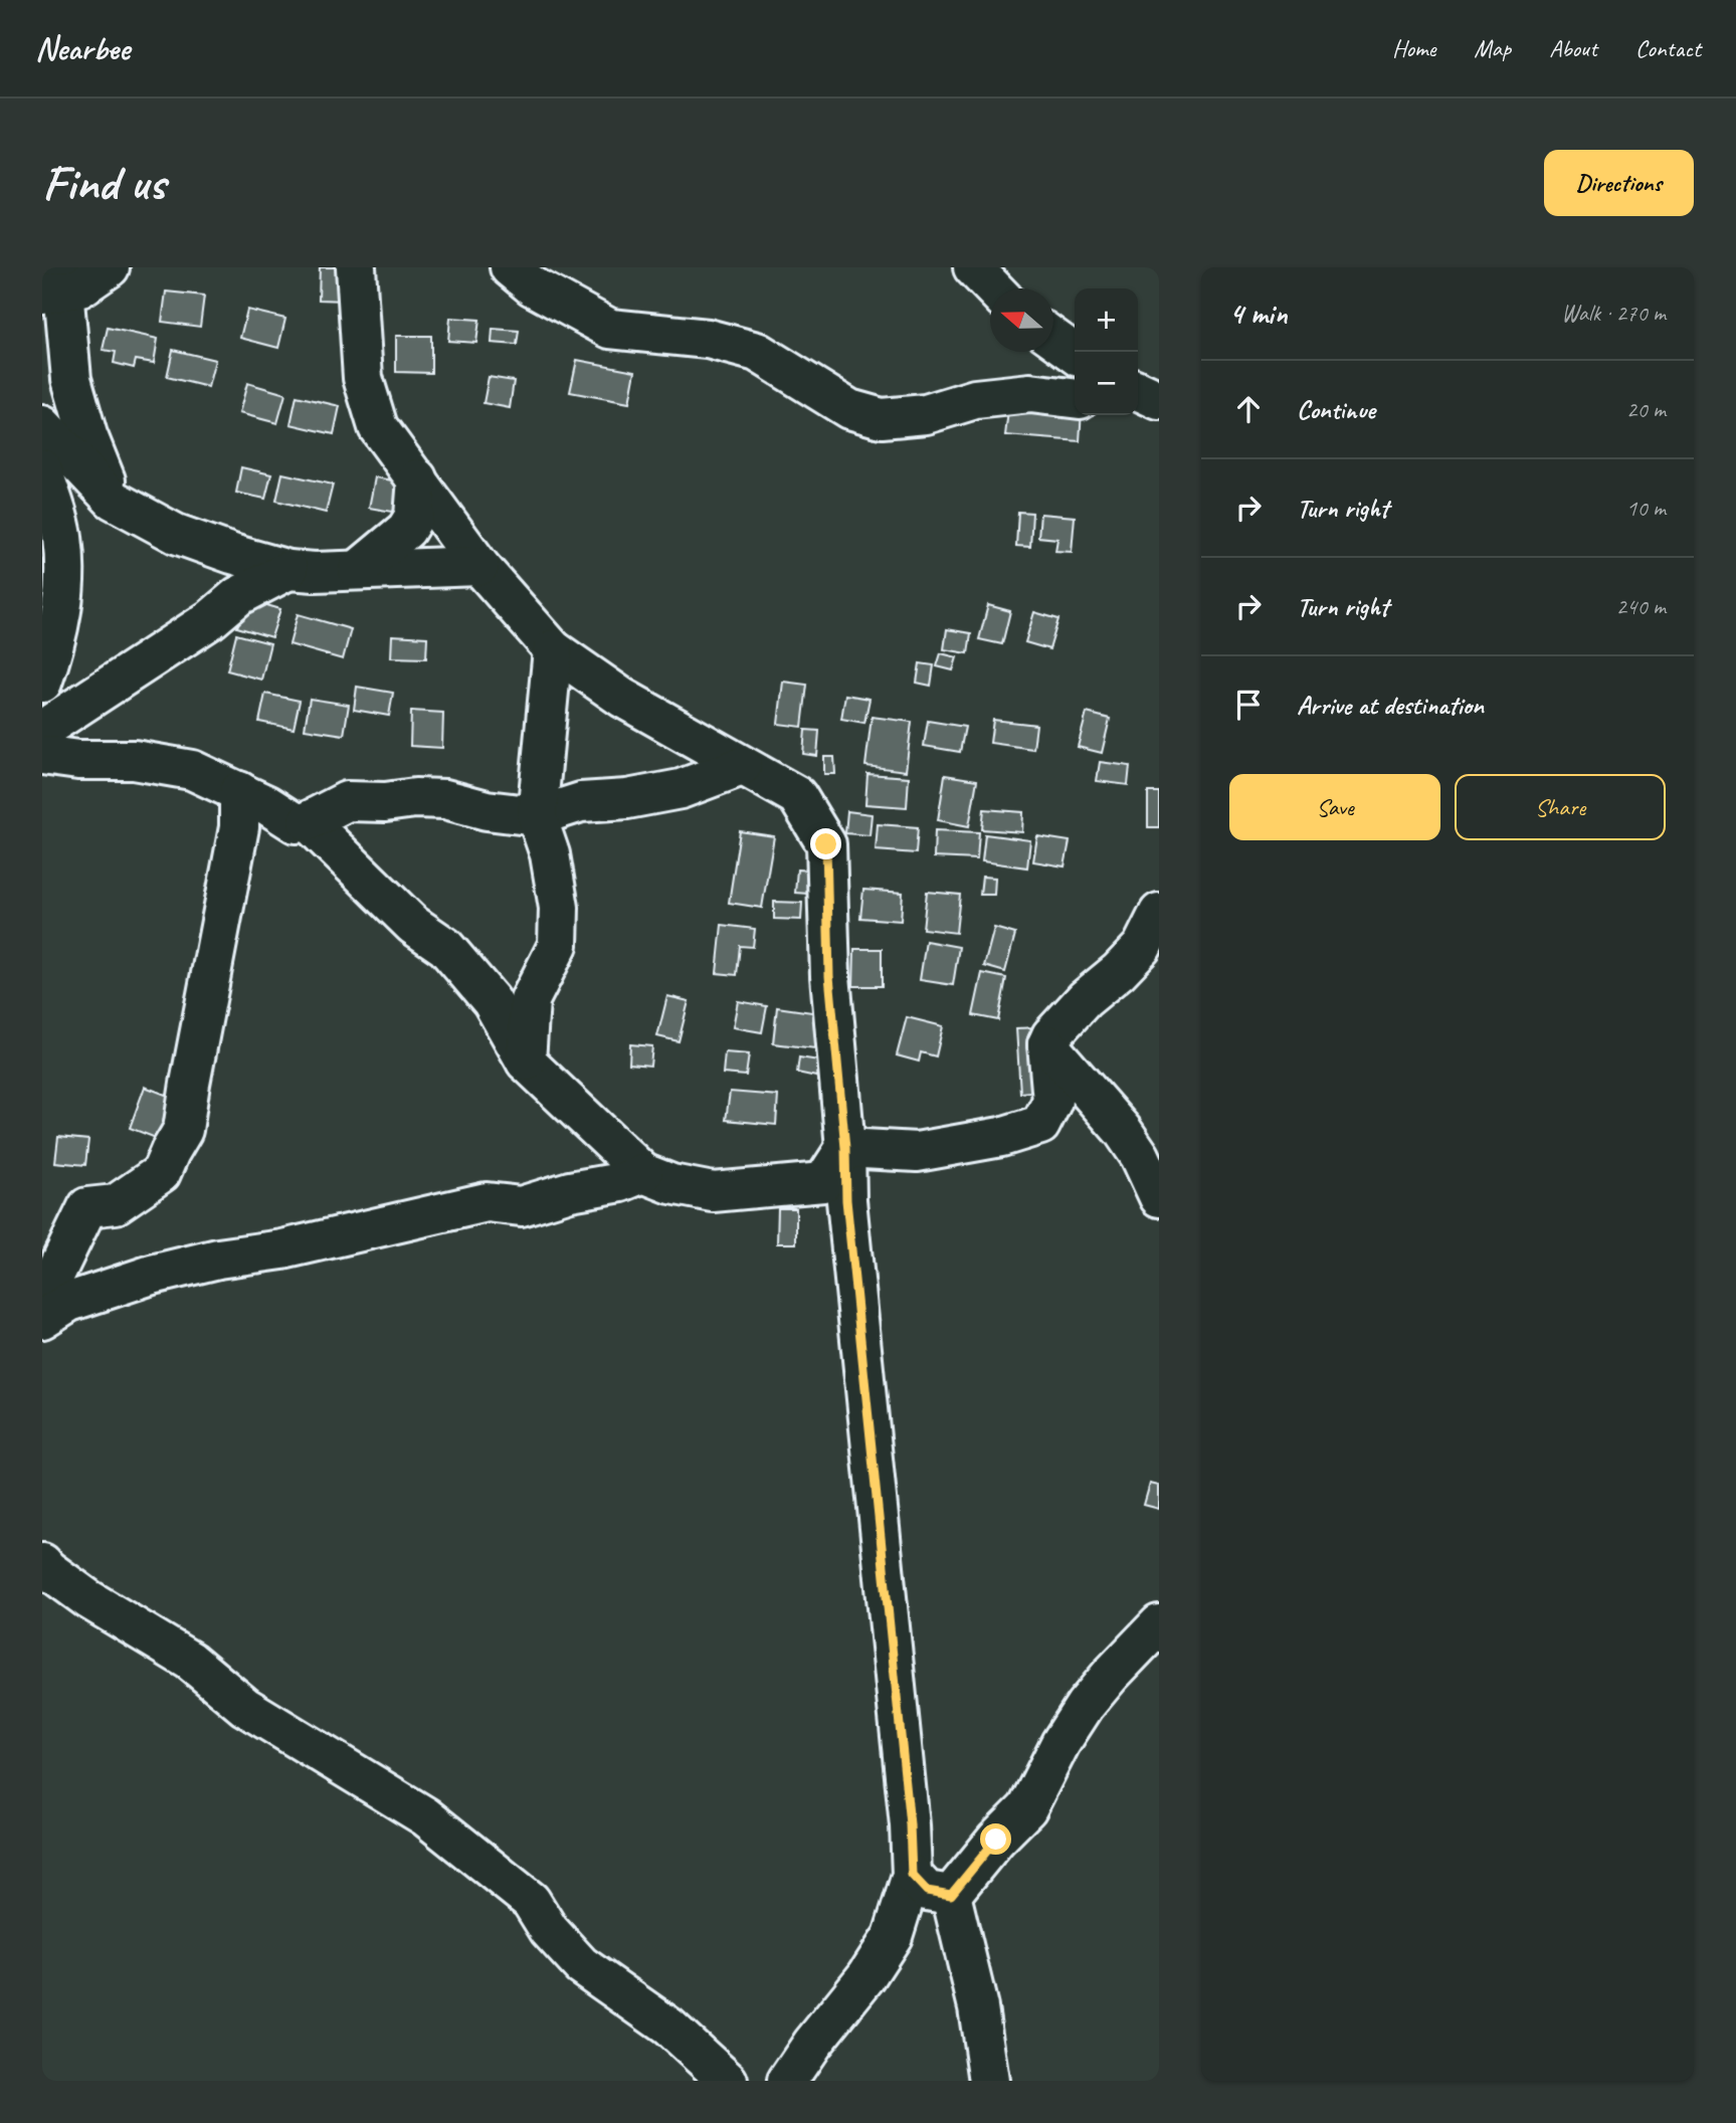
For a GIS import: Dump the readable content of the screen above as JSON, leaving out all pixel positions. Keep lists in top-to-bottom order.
{
  "north": "left",
  "page": {
    "header": "Nearbee",
    "nav": [
      "Home",
      "Map",
      "About",
      "Contact"
    ],
    "buttons": [
      "Directions",
      ["Save", "Share"]
    ],
    "title": "Find us",
    "heading": ["4 min", "Walk · 270 m"],
    "map_buttons": ["+", "−"],
    "list": [
      ["Continue", "20 m"],
      ["Turn right", "10 m"],
      ["Turn right", "240 m"],
      "Arrive at destination"
    ]
  }
}
